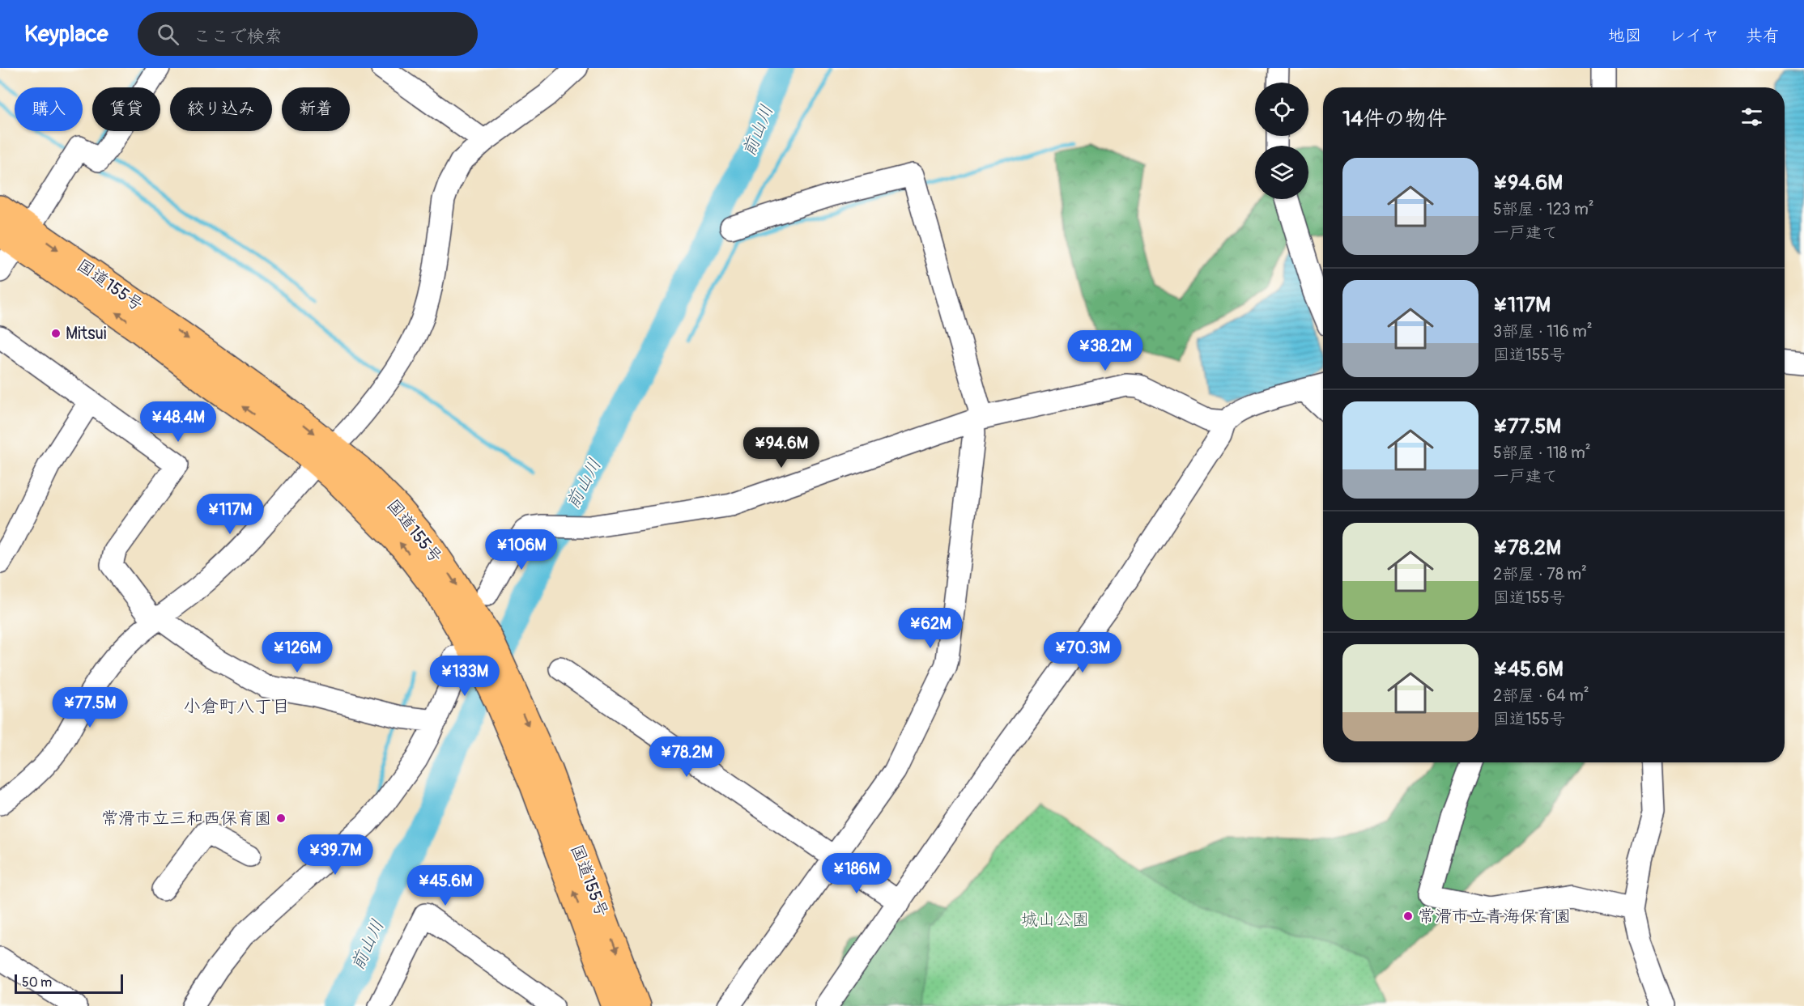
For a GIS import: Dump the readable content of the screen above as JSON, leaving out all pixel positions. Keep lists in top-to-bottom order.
{
  "streets": {
    "highway": ["国道155号"]
  },
  "districts": ["小倉町八丁目"],
  "water": ["前山川"],
  "parks": ["城山公園"],
  "places": ["Mitsui", "常滑市立三和西保育園", "常滑市立青海保育園"],
  "scale_bar": "50 m",
  "page": {
    "header": "Keyplace",
    "search": "ここで検索",
    "nav": ["地図", "レイヤ", "共有"],
    "chip": [
      "購入",
      "賃貸",
      "絞り込み",
      "新着"
    ],
    "heading": "14件の物件",
    "list": [
      {
        "name": "¥94.6M",
        "note": "5部屋 · 123 m² · 一戸建て"
      },
      {
        "name": "¥117M",
        "note": "3部屋 · 116 m² · 国道155号"
      },
      {
        "name": "¥77.5M",
        "note": "5部屋 · 118 m² · 一戸建て"
      },
      {
        "name": "¥78.2M",
        "note": "2部屋 · 78 m² · 国道155号"
      },
      {
        "name": "¥45.6M",
        "note": "2部屋 · 64 m² · 国道155号"
      }
    ],
    "price": [
      "¥38.2M",
      "¥48.4M",
      "¥94.6M",
      "¥117M",
      "¥106M",
      "¥62M",
      "¥126M",
      "¥70.3M",
      "¥133M",
      "¥77.5M",
      "¥78.2M",
      "¥39.7M",
      "¥186M",
      "¥45.6M"
    ],
    "scale": "50 m"
  }
}
